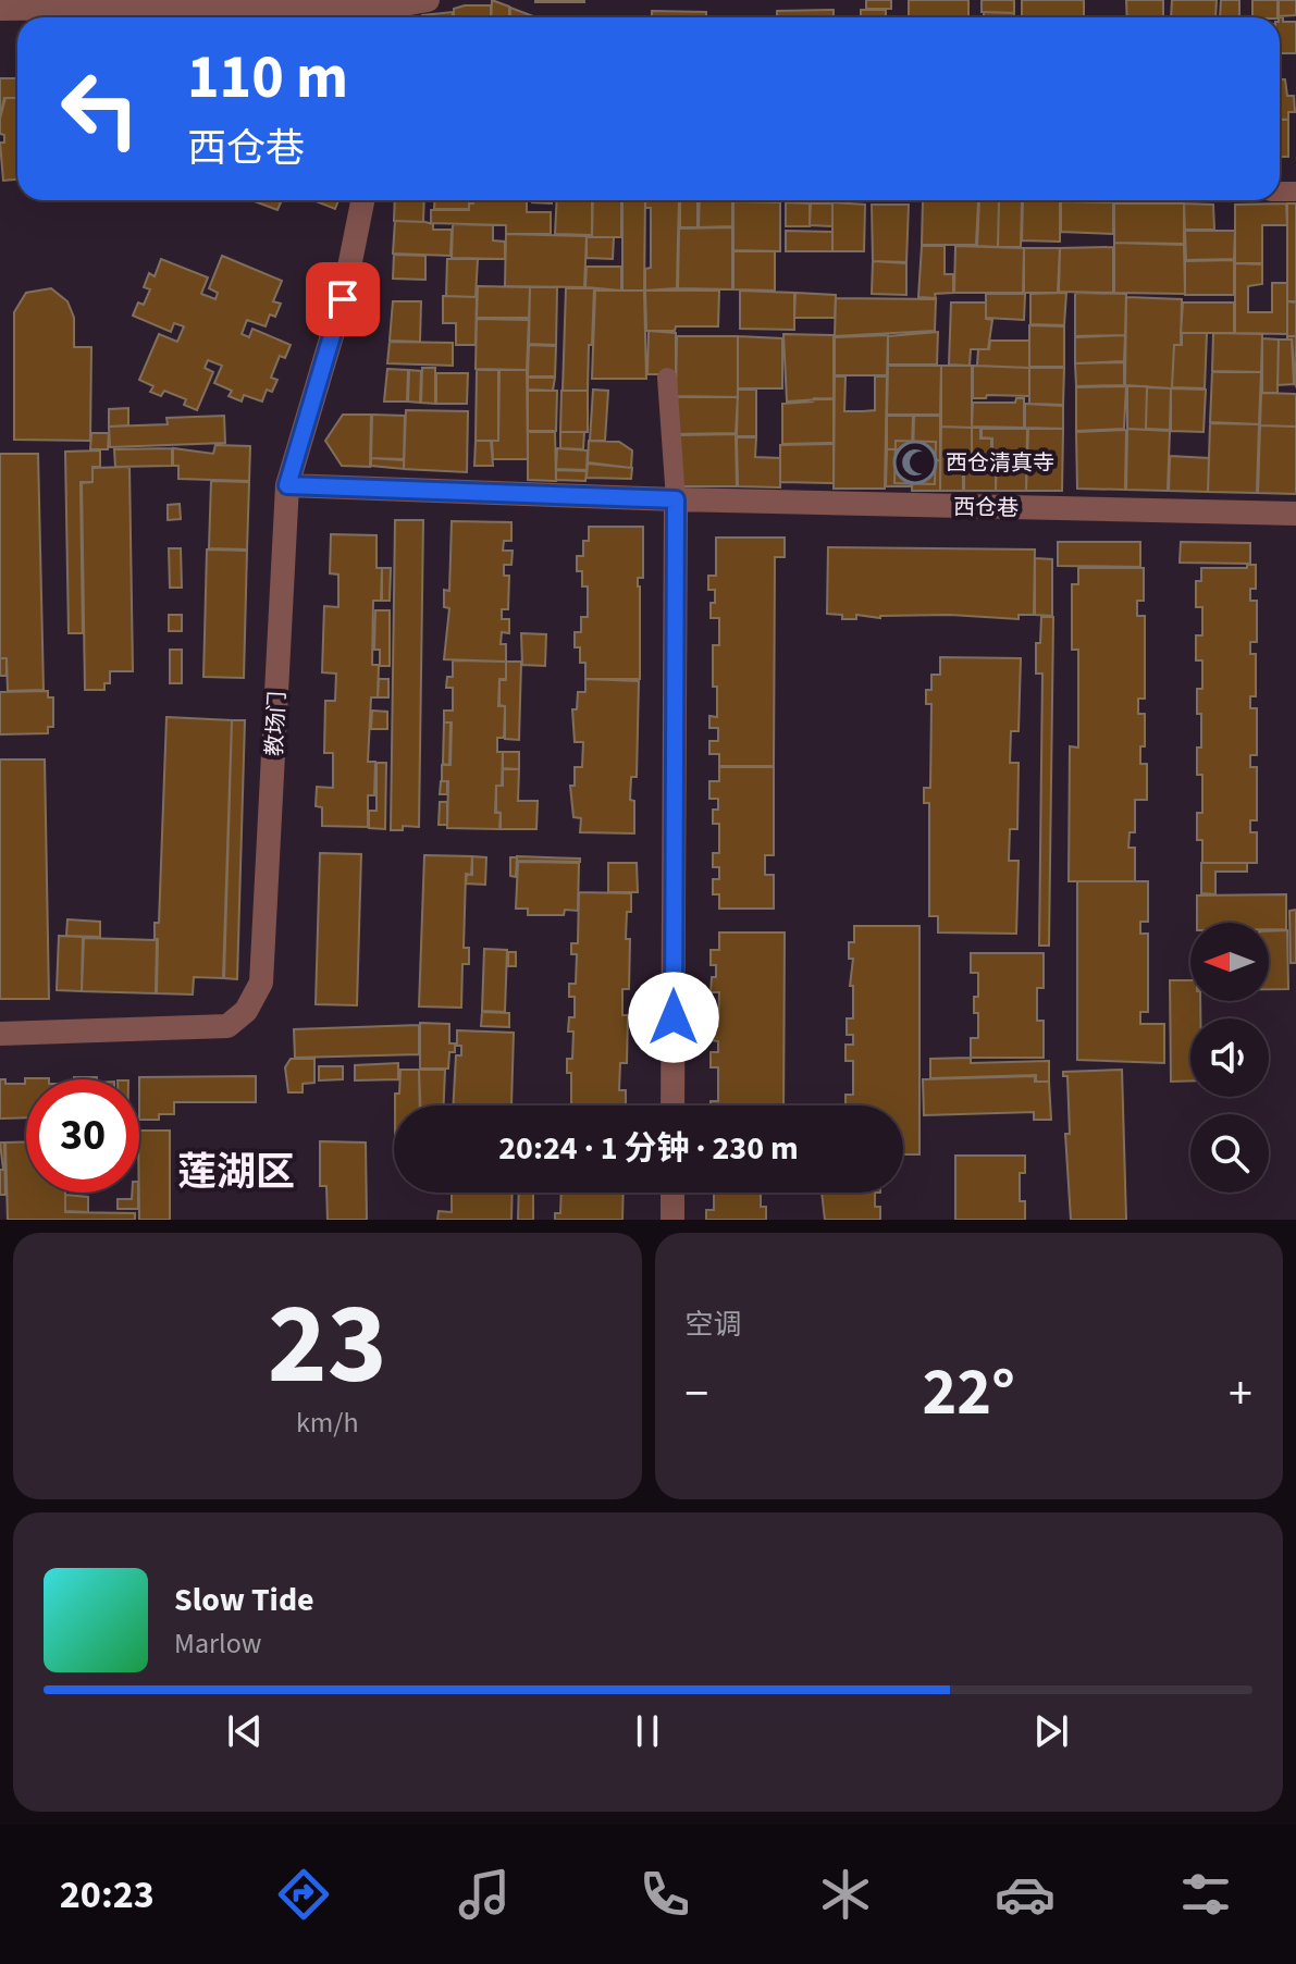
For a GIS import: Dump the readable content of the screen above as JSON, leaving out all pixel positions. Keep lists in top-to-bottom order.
{
  "streets": {
    "street": ["西仓巷", "教场门"]
  },
  "crossings": [
    ["西仓巷", "教场门"]
  ],
  "districts": ["莲湖区"],
  "places": {
    "mosque": ["西仓清真寺"]
  },
  "north": "left",
  "page": {
    "turn": ["110 m", "西仓巷"],
    "limit": "30",
    "trip": "20:24 · 1 分钟 · 230 m",
    "tile": [
      ["23", "km/h"],
      "空调"
    ],
    "heat": ["−", "22°", "+"],
    "song": ["Slow Tide", "Marlow"],
    "tabs": "20:23"
  }
}
